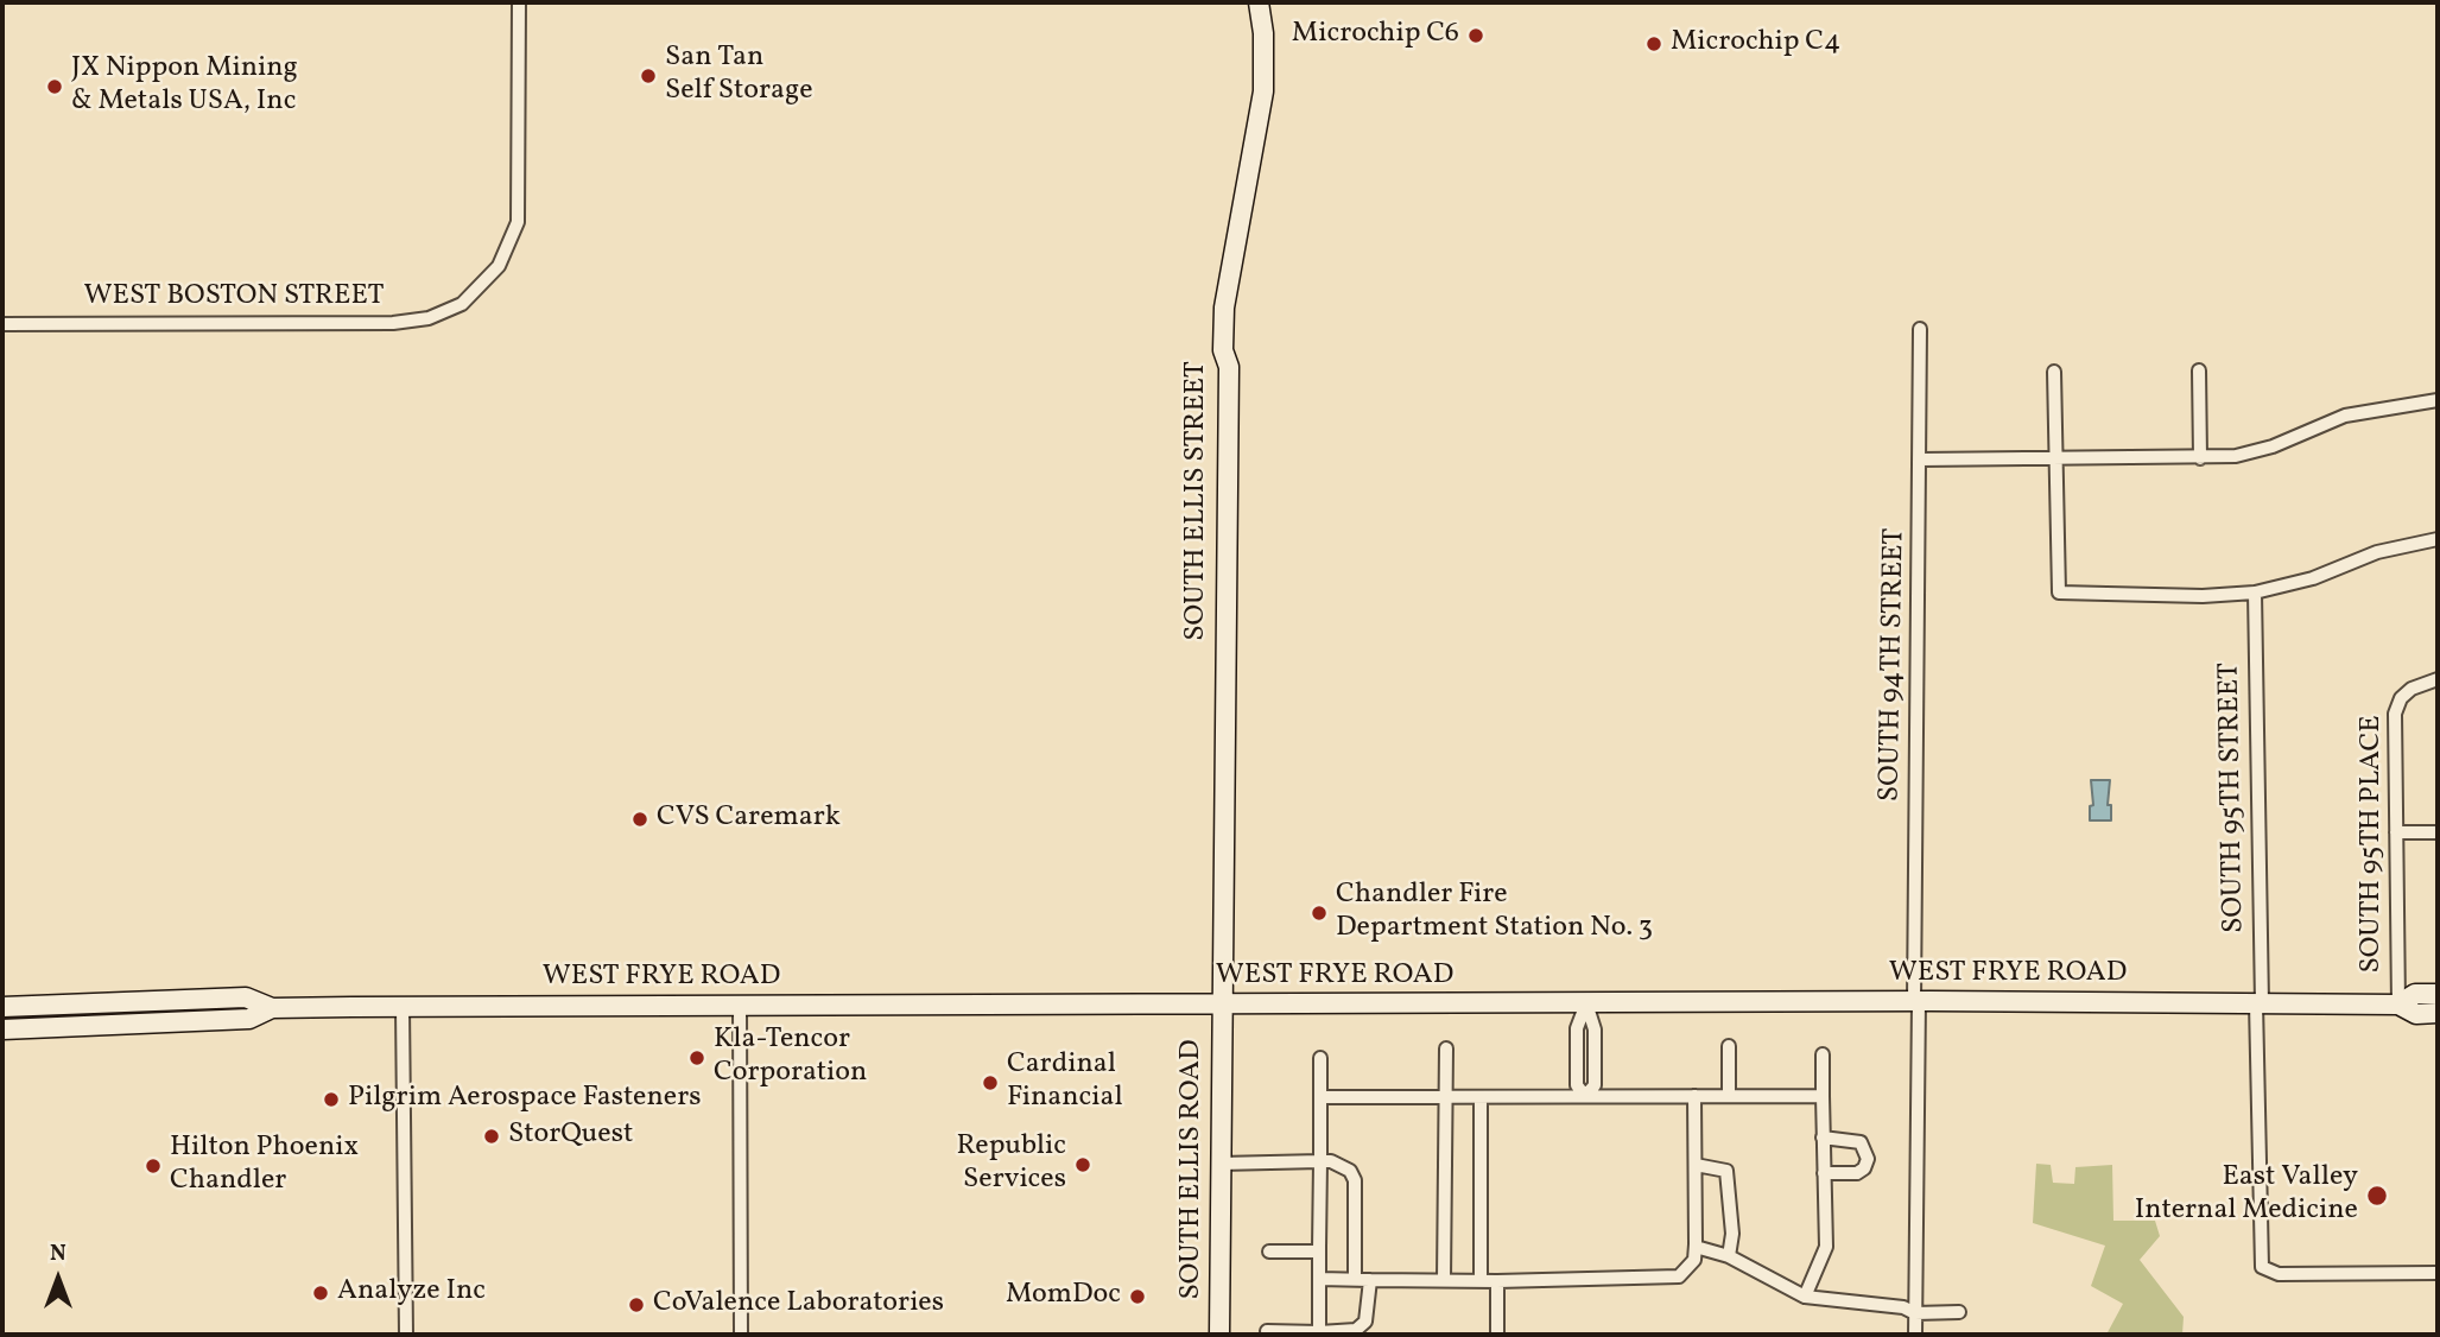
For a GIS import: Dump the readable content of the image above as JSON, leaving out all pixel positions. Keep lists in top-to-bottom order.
{
  "streets": {
    "street": [
      "WEST BOSTON STREET",
      "SOUTH ELLIS STREET",
      "SOUTH 94TH STREET",
      "SOUTH 95TH STREET",
      "SOUTH 95TH PLACE",
      "WEST FRYE ROAD",
      "SOUTH ELLIS ROAD"
    ]
  },
  "crossings": [
    ["SOUTH ELLIS STREET", "WEST FRYE ROAD"],
    ["SOUTH ELLIS STREET", "SOUTH ELLIS ROAD"],
    ["SOUTH 94TH STREET", "WEST FRYE ROAD"],
    ["SOUTH 95TH STREET", "WEST FRYE ROAD"],
    ["SOUTH 95TH PLACE", "WEST FRYE ROAD"],
    ["WEST FRYE ROAD", "SOUTH ELLIS ROAD"]
  ],
  "places": [
    "Microchip C6",
    "Microchip C4",
    "San Tan Self Storage",
    "JX Nippon Mining & Metals USA, Inc",
    "CVS Caremark",
    "Chandler Fire Department Station No. 3",
    "Kla-Tencor Corporation",
    "Cardinal Financial",
    "Pilgrim Aerospace Fasteners",
    "StorQuest",
    "Republic Services",
    "Hilton Phoenix Chandler",
    "East Valley Internal Medicine",
    "Analyze Inc",
    "MomDoc",
    "CoValence Laboratories"
  ],
  "north": "top"
}
